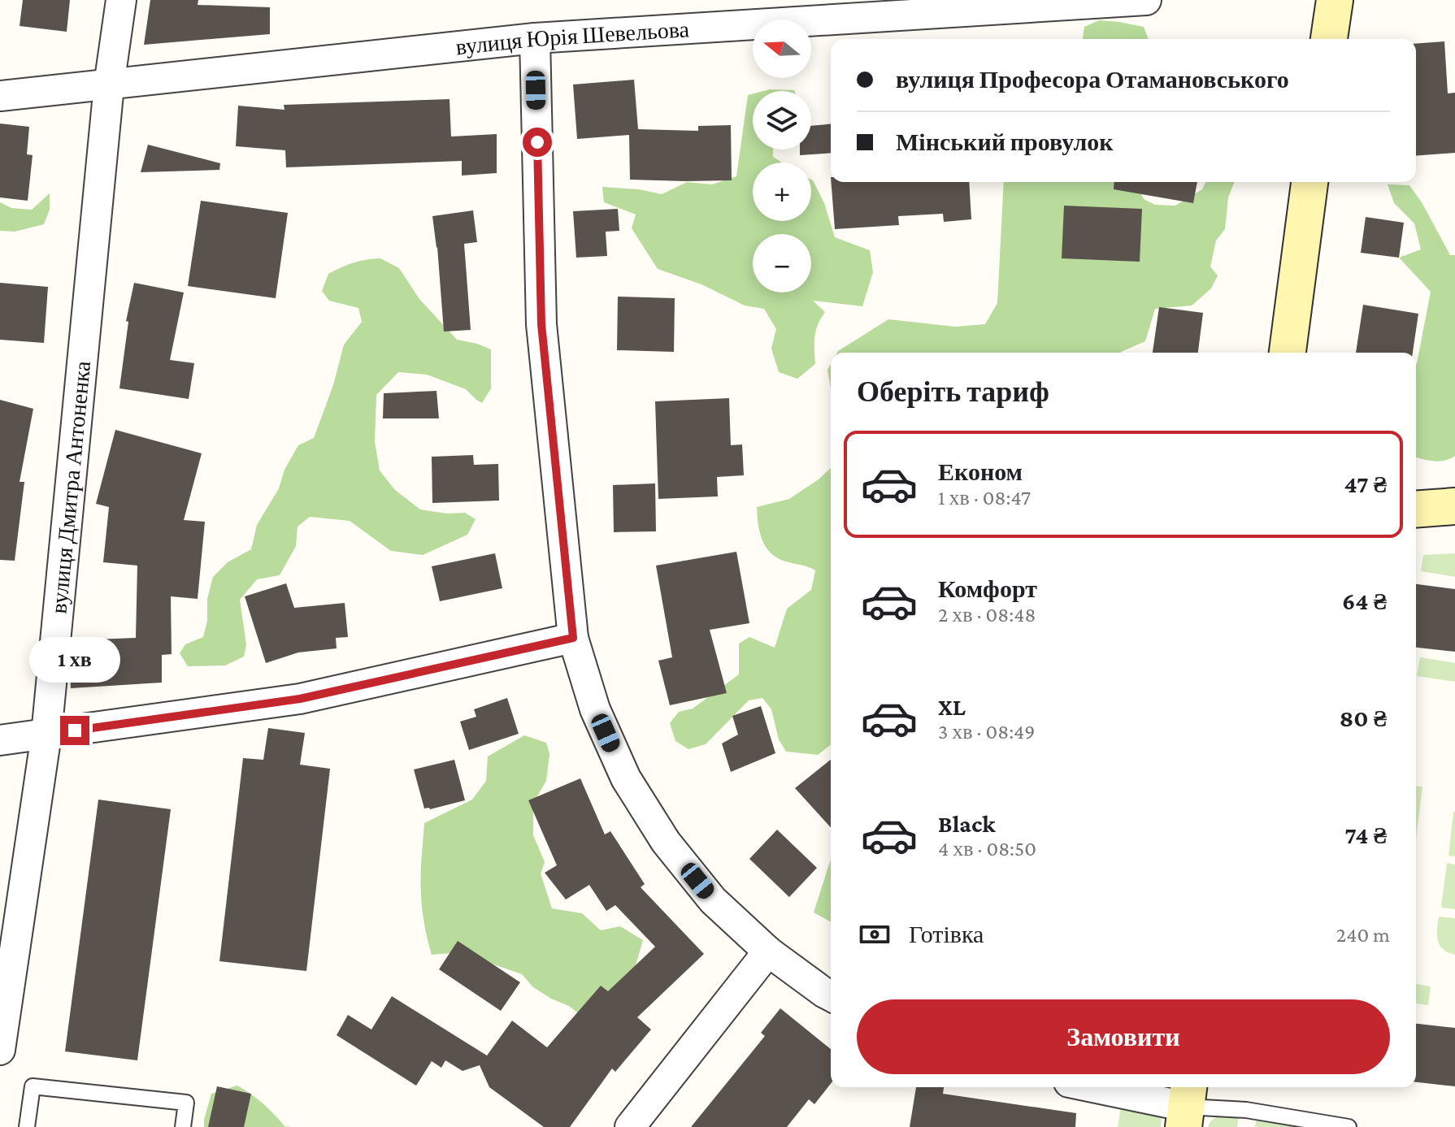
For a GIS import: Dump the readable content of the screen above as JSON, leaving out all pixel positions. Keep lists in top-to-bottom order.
{
  "streets": {
    "street": ["вулиця Юрія Шевельова", "вулиця Дмитра Антоненка"]
  },
  "crossings": [
    ["вулиця Юрія Шевельова", "вулиця Дмитра Антоненка"]
  ],
  "north": "left",
  "page": {
    "map_buttons": ["+", "−"],
    "banner": ["вулиця Професора Отамановського", "Мінський провулок"],
    "heading": "Оберіть тариф",
    "list": [
      {
        "name": "Економ",
        "note": "1 хв · 08:47",
        "value": "47 ₴"
      },
      {
        "name": "Комфорт",
        "note": "2 хв · 08:48",
        "value": "64 ₴"
      },
      {
        "name": "XL",
        "note": "3 хв · 08:49",
        "value": "80 ₴"
      },
      {
        "name": "Black",
        "note": "4 хв · 08:50",
        "value": "74 ₴"
      }
    ],
    "bubble": "1 хв",
    "pay": ["Готівка", "240 m"],
    "buttons": "Замовити"
  }
}
